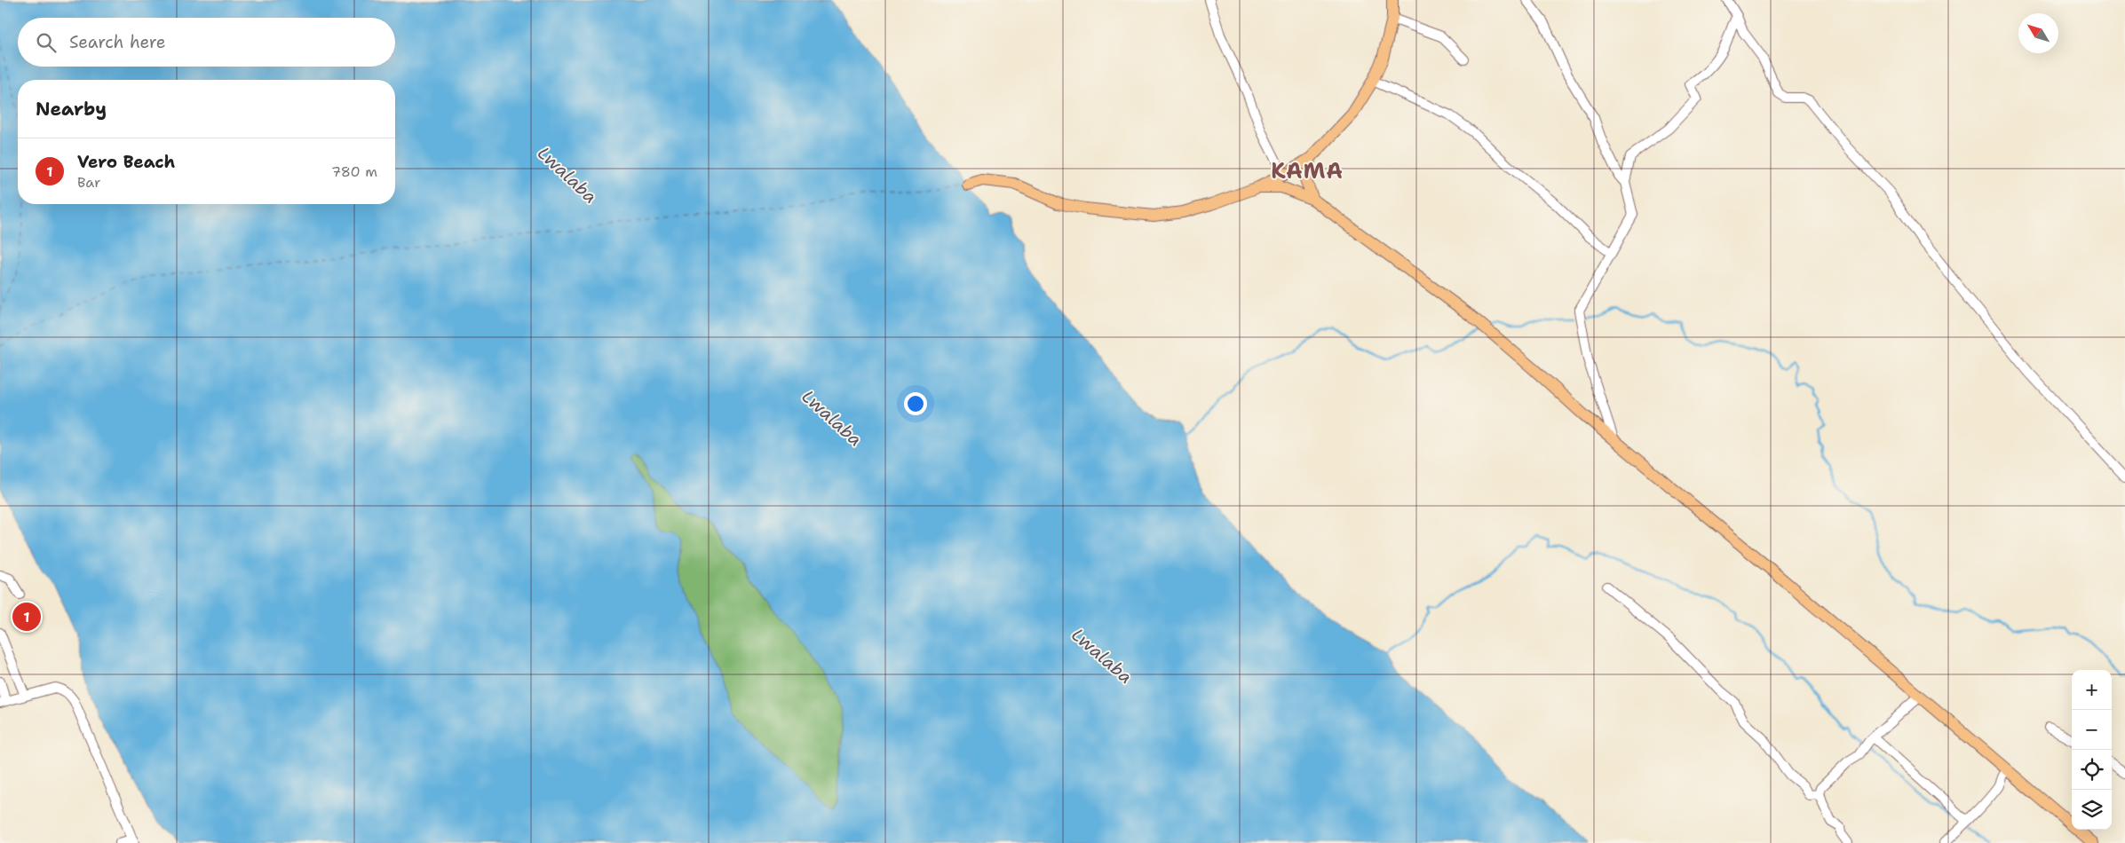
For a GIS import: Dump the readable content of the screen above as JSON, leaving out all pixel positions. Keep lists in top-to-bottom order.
{
  "districts": ["KAMA"],
  "water": ["Lwalaba"],
  "north": "top left",
  "page": {
    "search": "Search here",
    "heading": "Nearby",
    "list": [
      {
        "mark": "1",
        "name": "Vero Beach",
        "note": "Bar",
        "value": "780 m"
      }
    ],
    "pins": "1",
    "map_buttons": ["+", "−"]
  }
}
